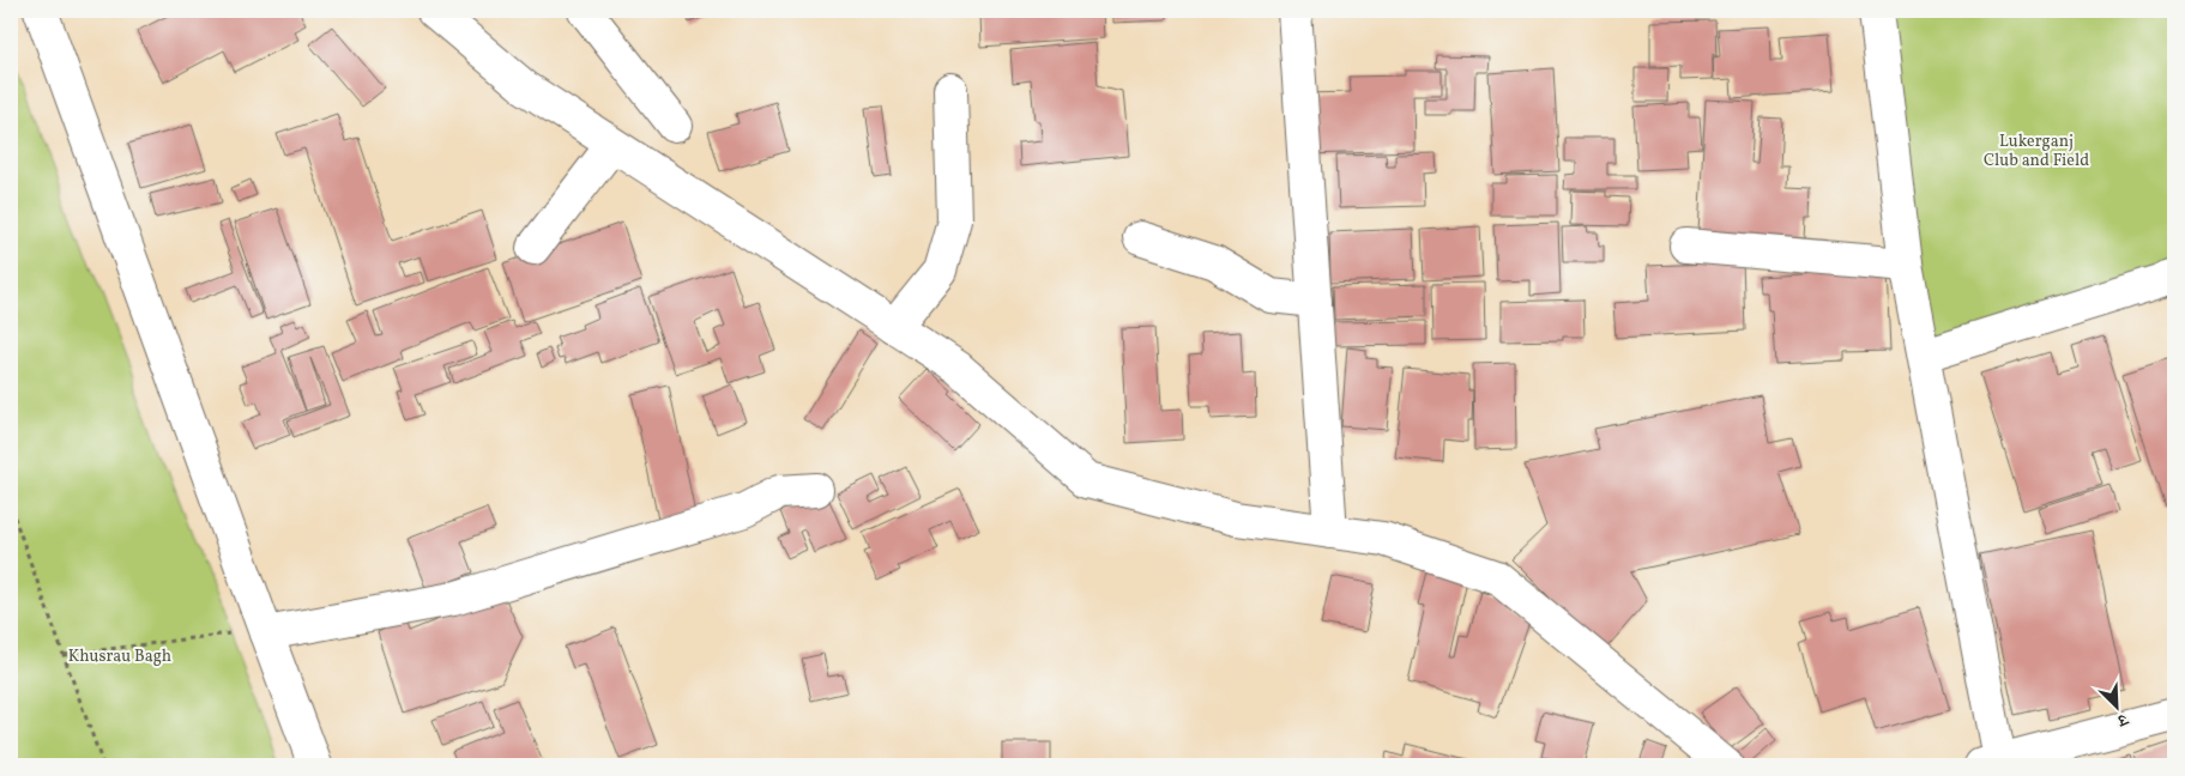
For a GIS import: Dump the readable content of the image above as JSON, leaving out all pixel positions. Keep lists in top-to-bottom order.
{
  "parks": ["Lukerganj Club and Field", "Khusrau Bagh"],
  "north": "bottom right"
}
